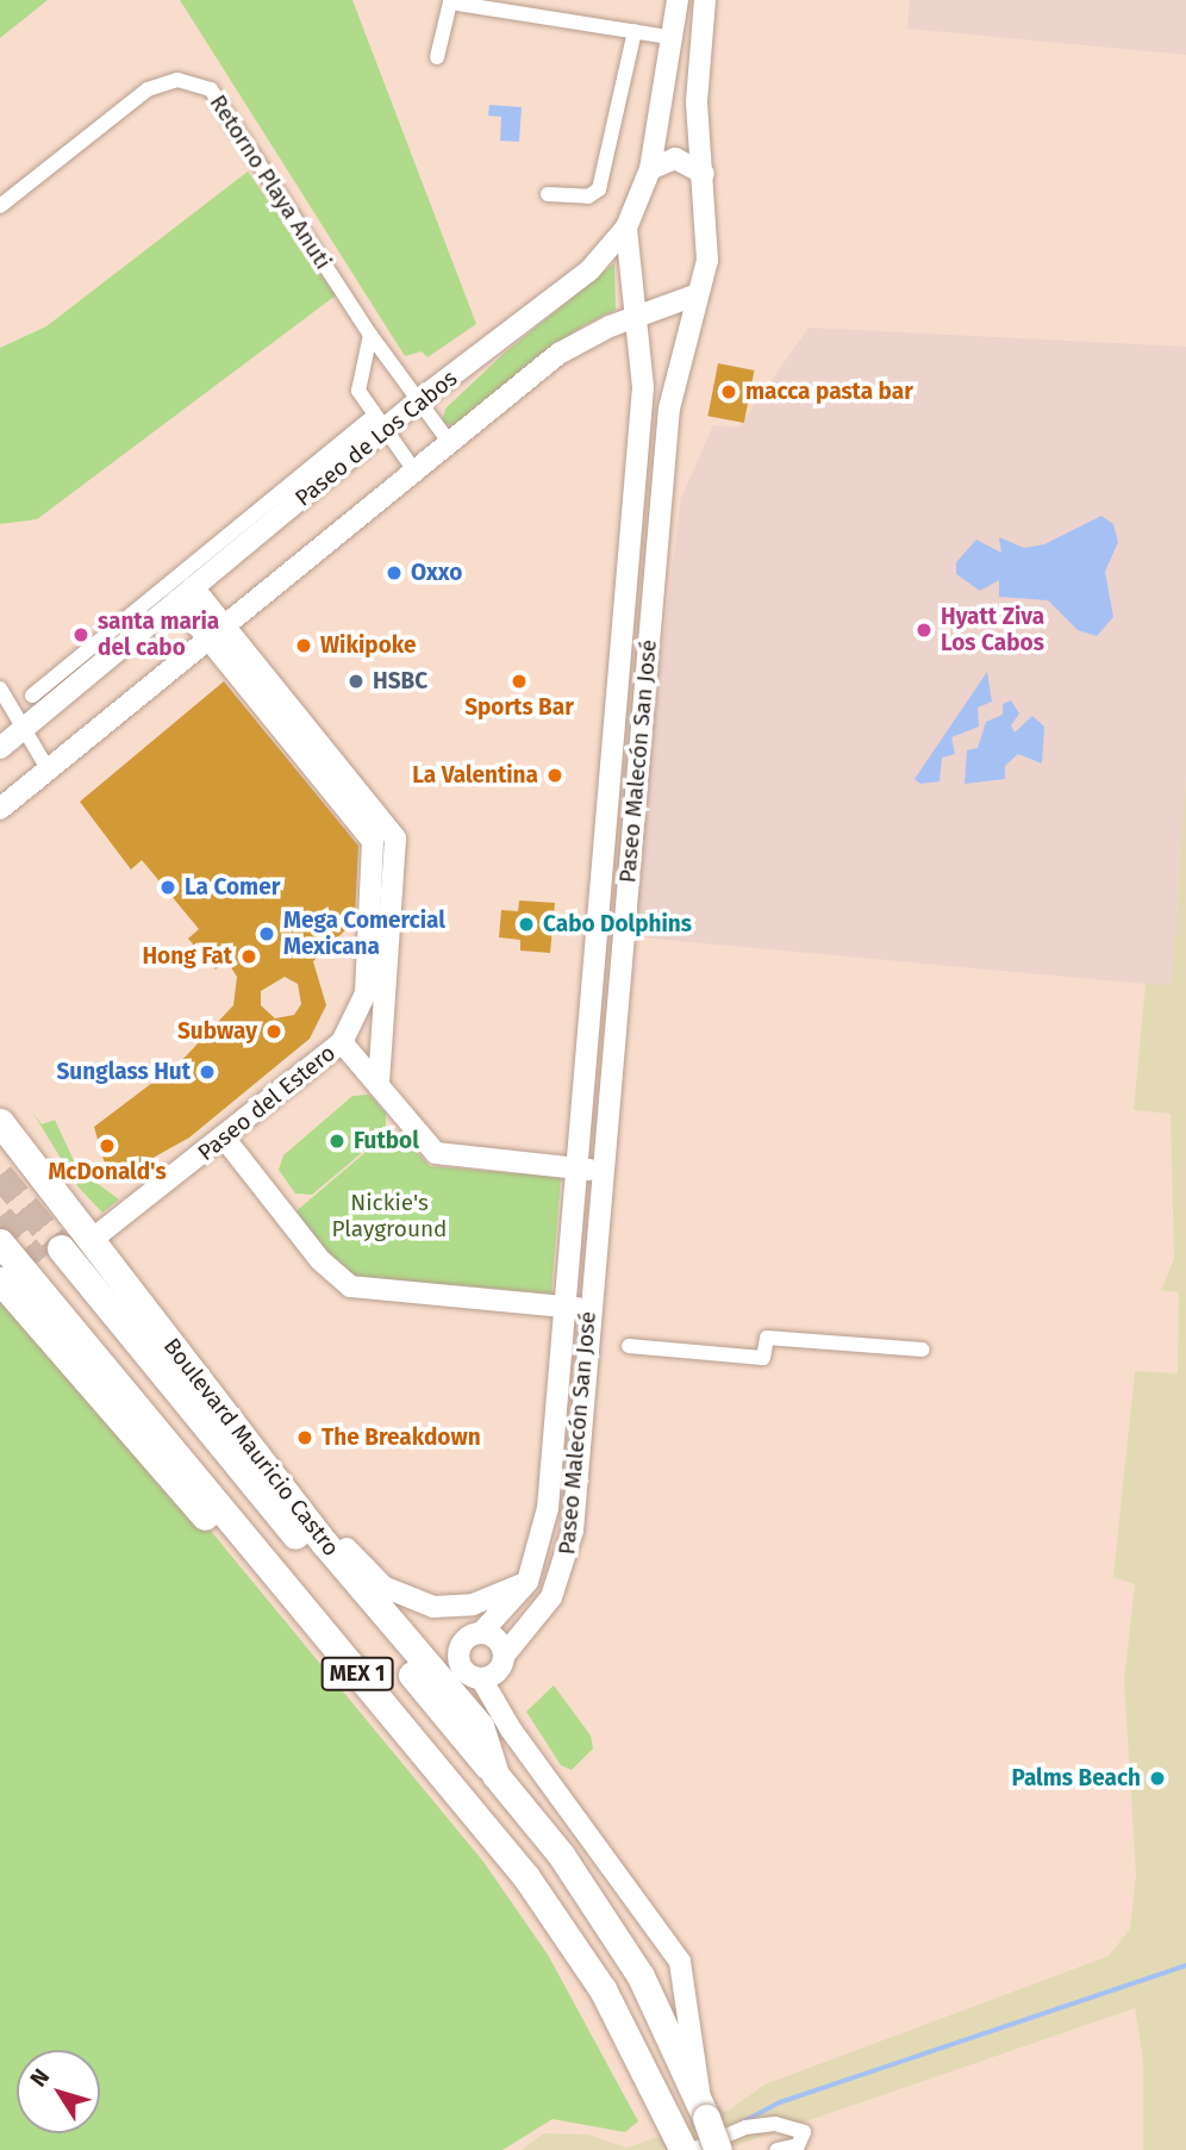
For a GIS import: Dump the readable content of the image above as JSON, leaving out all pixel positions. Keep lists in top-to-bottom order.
{
  "streets": {
    "highway": ["Boulevard Mauricio Castro", "MEX 1"],
    "street": [
      "Retorno Playa Anuti",
      "Paseo de Los Cabos",
      "Paseo Malecón San José",
      "Paseo del Estero"
    ]
  },
  "crossings": [
    ["Retorno Playa Anuti", "Paseo de Los Cabos"],
    ["Paseo de Los Cabos", "Paseo Malecón San José"],
    ["Paseo de Los Cabos", "Paseo del Estero"],
    ["Boulevard Mauricio Castro", "MEX 1"]
  ],
  "parks": ["Nickie's Playground"],
  "places": [
    "macca pasta bar",
    "Oxxo",
    "Hyatt Ziva Los Cabos",
    "santa maria del cabo",
    "Wikipoke",
    "HSBC",
    "Sports Bar",
    "La Valentina",
    "La Comer",
    "Cabo Dolphins",
    "Mega Comercial Mexicana",
    "Hong Fat",
    "Subway",
    "Sunglass Hut",
    "Futbol",
    "McDonald's",
    "The Breakdown",
    "Palms Beach"
  ],
  "north": "top left"
}
